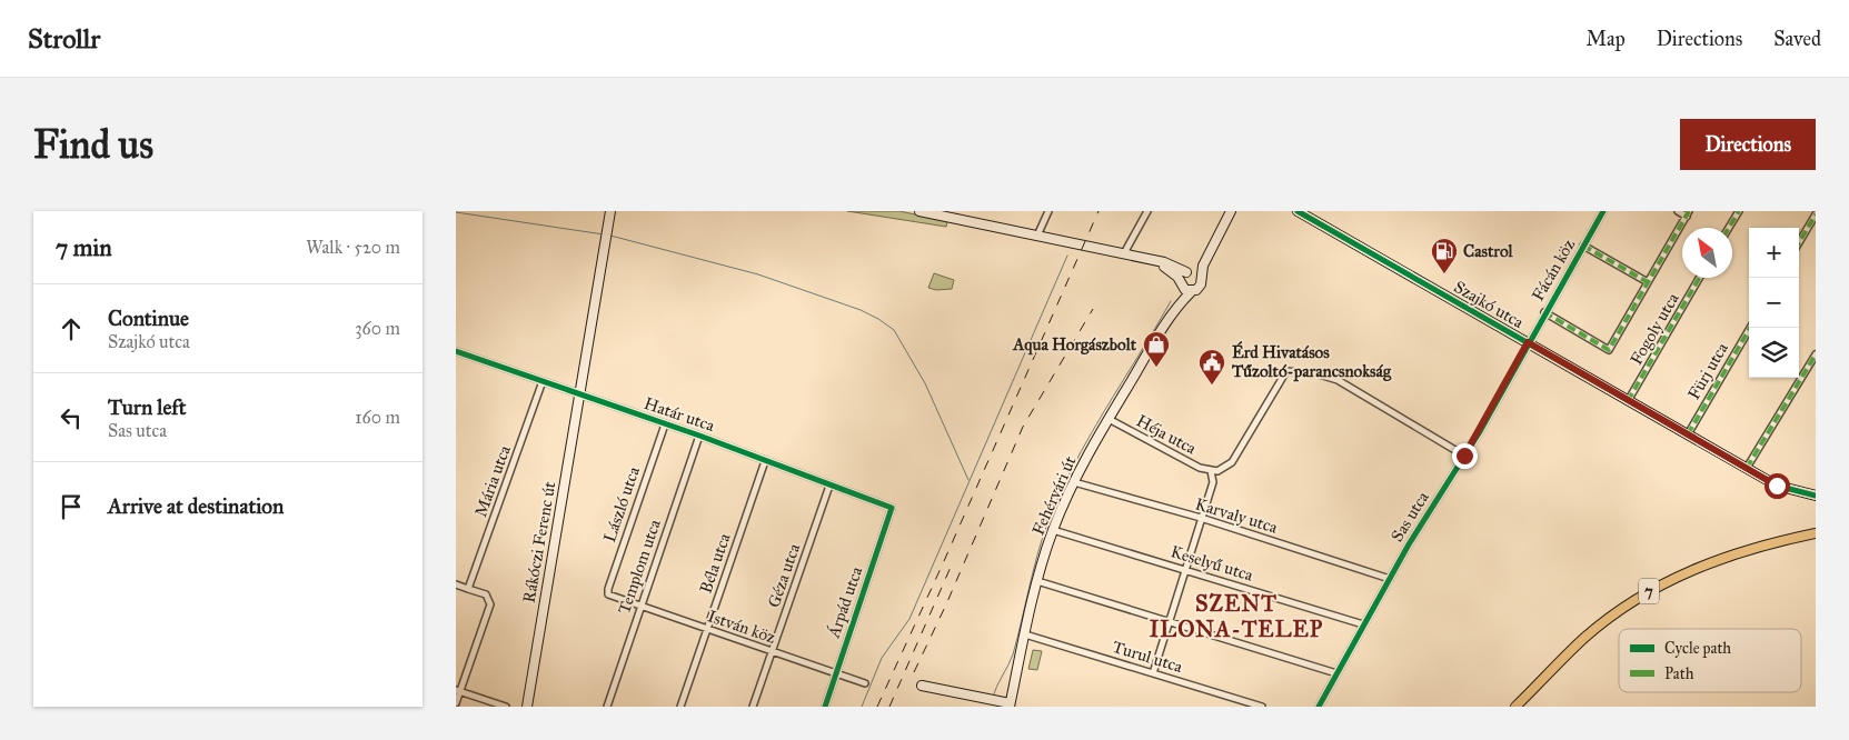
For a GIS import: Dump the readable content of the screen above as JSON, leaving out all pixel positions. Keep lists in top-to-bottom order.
{
  "streets": {
    "main road": ["7"],
    "street": [
      "Fácán köz",
      "Szajkó utca",
      "Fogoly utca",
      "Fürj utca",
      "Határ utca",
      "Héja utca",
      "Mária utca",
      "Fehérvári út",
      "László utca",
      "Karvaly utca",
      "Sas utca",
      "Rákóczi Ferenc út",
      "Béla utca",
      "Keselyű utca",
      "Templom utca",
      "Géza utca",
      "Árpád utca",
      "István köz",
      "Turul utca"
    ]
  },
  "crossings": [
    ["Fácán köz", "Szajkó utca"],
    ["Fácán köz", "Sas utca"],
    ["Szajkó utca", "Fogoly utca"],
    ["Szajkó utca", "Fürj utca"],
    ["Szajkó utca", "Sas utca"],
    ["Határ utca", "Mária utca"],
    ["Határ utca", "László utca"],
    ["Határ utca", "Rákóczi Ferenc út"],
    ["Határ utca", "Béla utca"],
    ["Határ utca", "Templom utca"],
    ["Határ utca", "Géza utca"],
    ["Határ utca", "Árpád utca"],
    ["Héja utca", "Fehérvári út"],
    ["Fehérvári út", "Karvaly utca"],
    ["Fehérvári út", "Keselyű utca"],
    ["Fehérvári út", "Turul utca"],
    ["László utca", "István köz"],
    ["Karvaly utca", "Sas utca"],
    ["Sas utca", "Keselyű utca"],
    ["Béla utca", "István köz"],
    ["Templom utca", "István köz"],
    ["Géza utca", "István köz"],
    ["Árpád utca", "István köz"]
  ],
  "districts": ["SZENT ILONA-TELEP"],
  "places": {
    "fuel station": ["Castrol"],
    "shop": ["Aqua Horgászbolt"],
    "public building": ["Érd Hivatásos Tűzoltó-parancsnokság"]
  },
  "legend": ["Cycle path", "Path"],
  "north": "top left",
  "page": {
    "header": "Strollr",
    "nav": ["Map", "Directions", "Saved"],
    "buttons": "Directions",
    "title": "Find us",
    "heading": ["7 min", "Walk · 520 m"],
    "map_buttons": ["+", "−"],
    "list": [
      ["Continue", "Szajkó utca", "360 m"],
      ["Turn left", "Sas utca", "160 m"],
      "Arrive at destination"
    ]
  }
}
